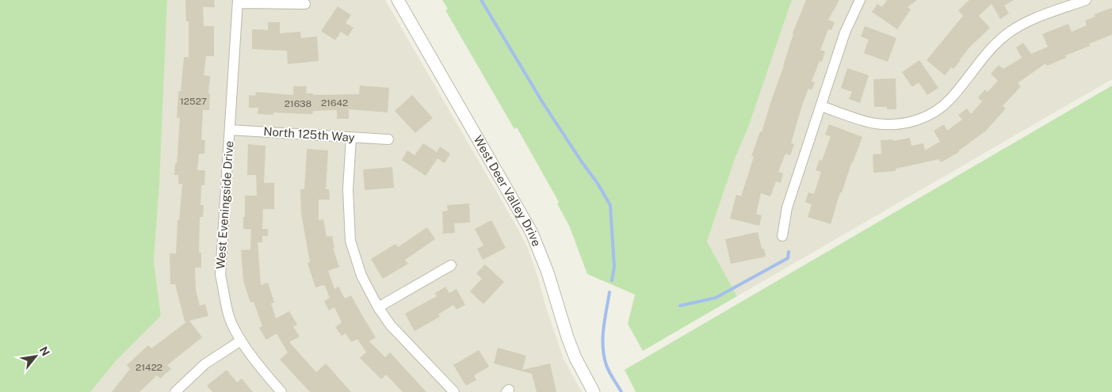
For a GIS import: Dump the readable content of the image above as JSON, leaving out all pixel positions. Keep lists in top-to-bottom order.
{
  "streets": {
    "street": ["North 125th Way", "West Deer Valley Drive", "West Eveningside Drive"]
  },
  "crossings": [
    ["North 125th Way", "West Eveningside Drive"]
  ],
  "house_numbers": [
    "12527",
    "21642",
    "21638",
    "21422"
  ],
  "north": "top right"
}
